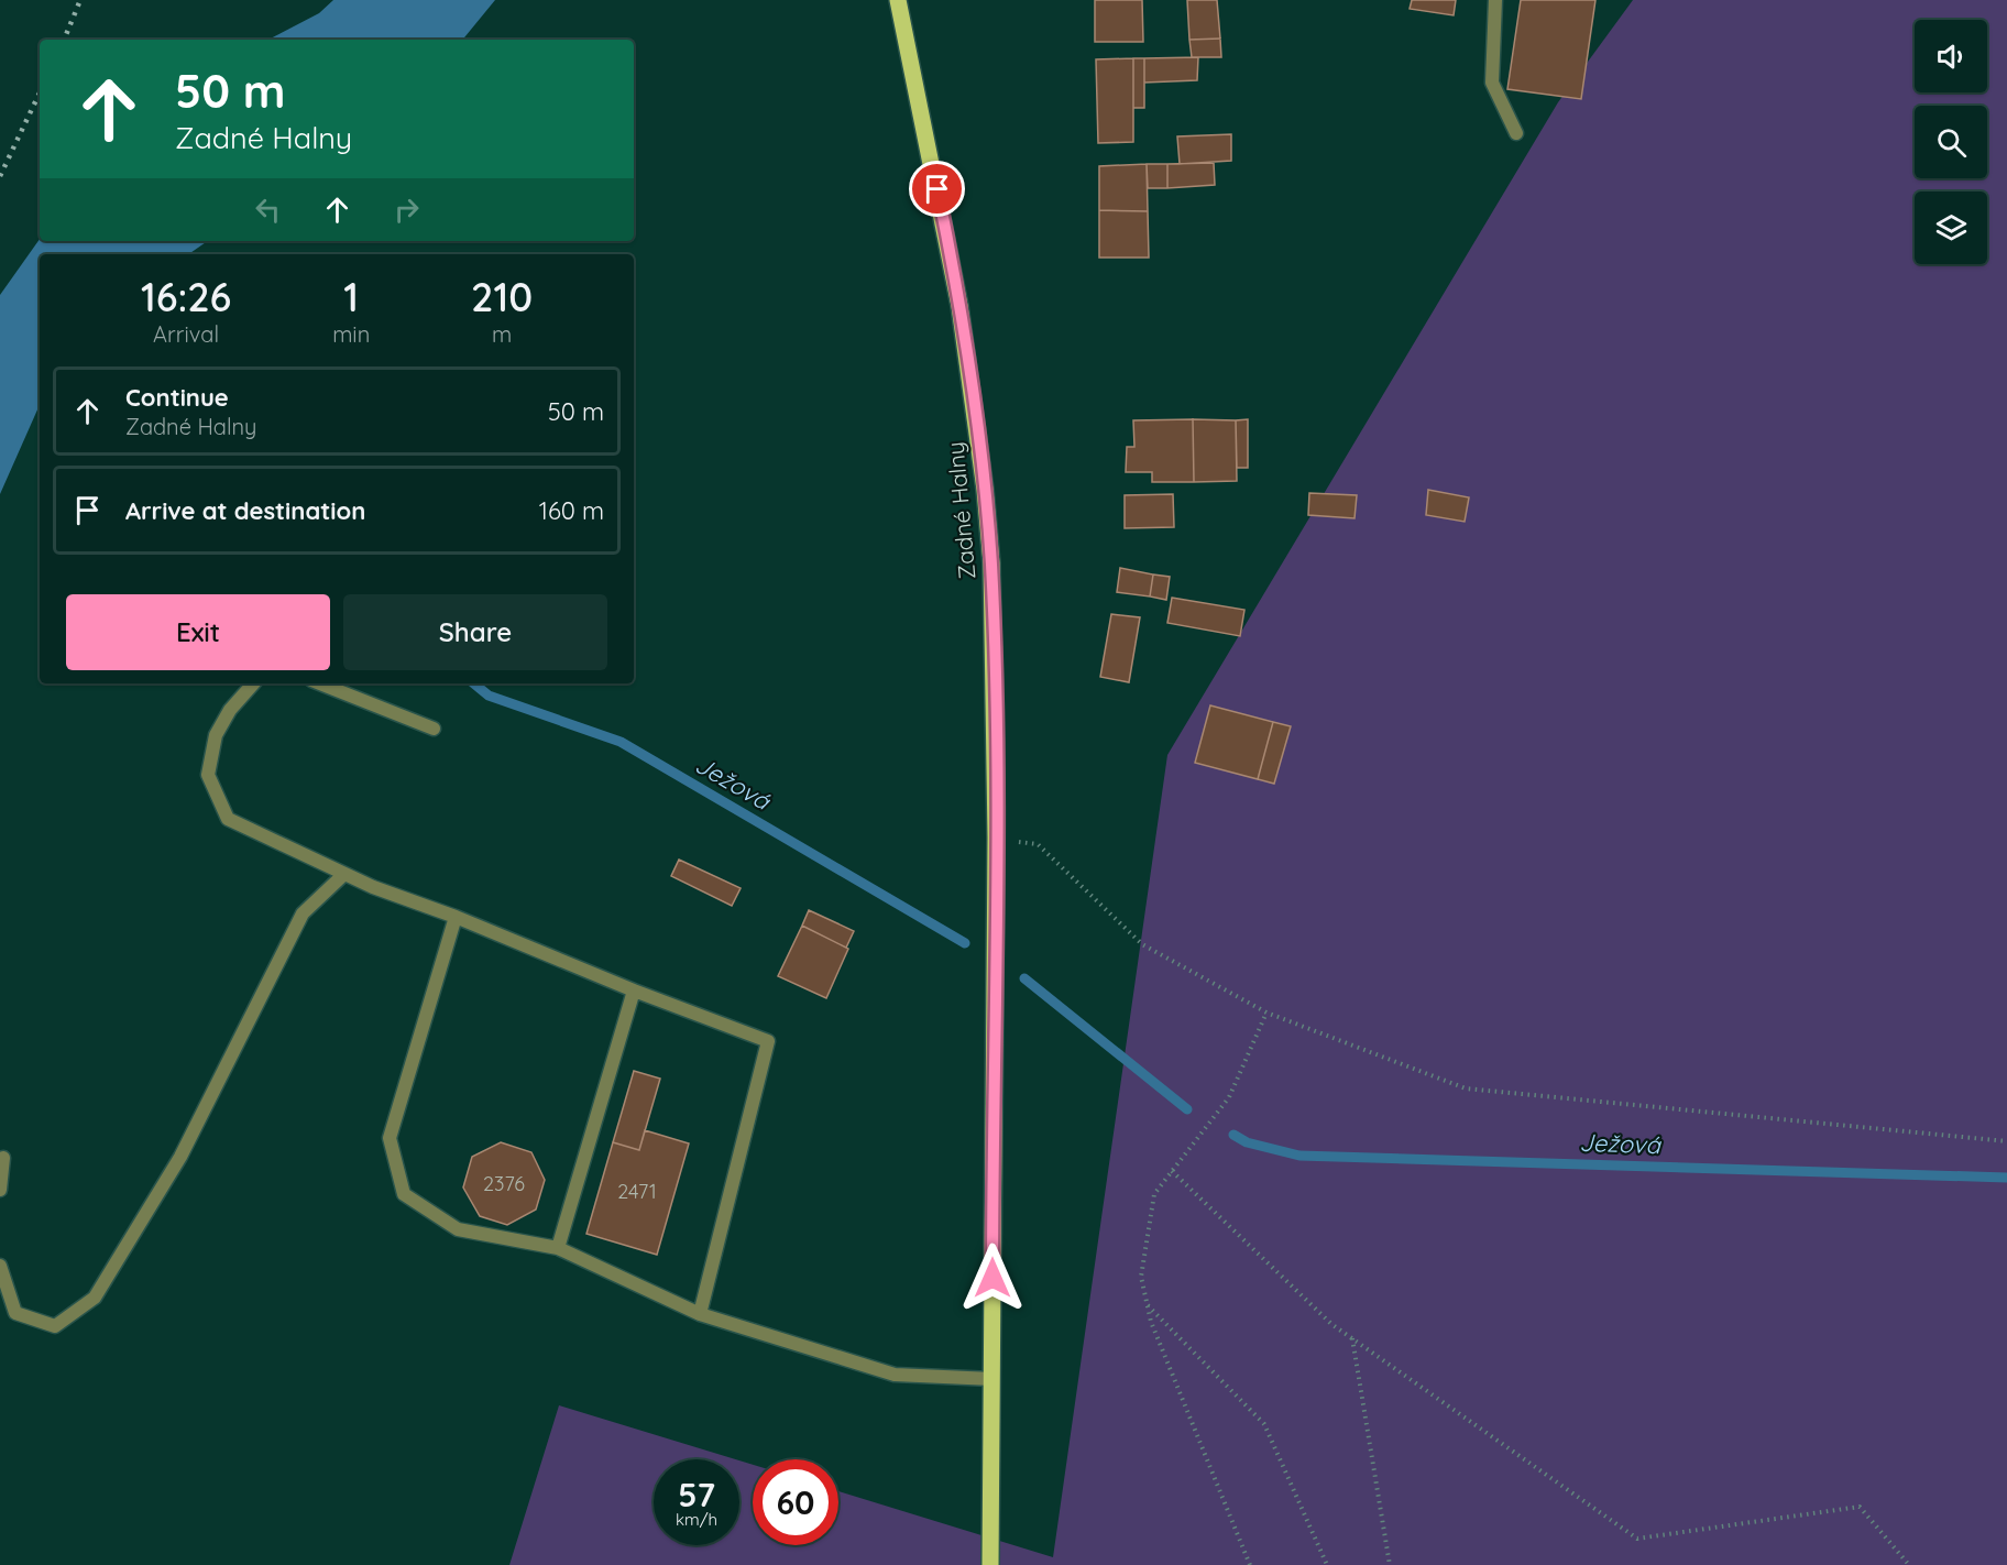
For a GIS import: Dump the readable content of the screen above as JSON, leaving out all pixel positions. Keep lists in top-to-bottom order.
{
  "streets": {
    "main road": ["Zadné Halny"]
  },
  "water": ["Ježová"],
  "house_numbers": ["2376", "2471"],
  "page": {
    "turn": ["50 m", "Zadné Halny"],
    "eta": [
      "16:26",
      "Arrival",
      "1",
      "min",
      "210",
      "m"
    ],
    "list": [
      {
        "name": "Continue",
        "note": "Zadné Halny",
        "value": "50 m"
      },
      {
        "name": "Arrive at destination",
        "value": "160 m"
      }
    ],
    "buttons": ["Exit", "Share"],
    "speed": "57 km/h",
    "limit": "60"
  }
}
